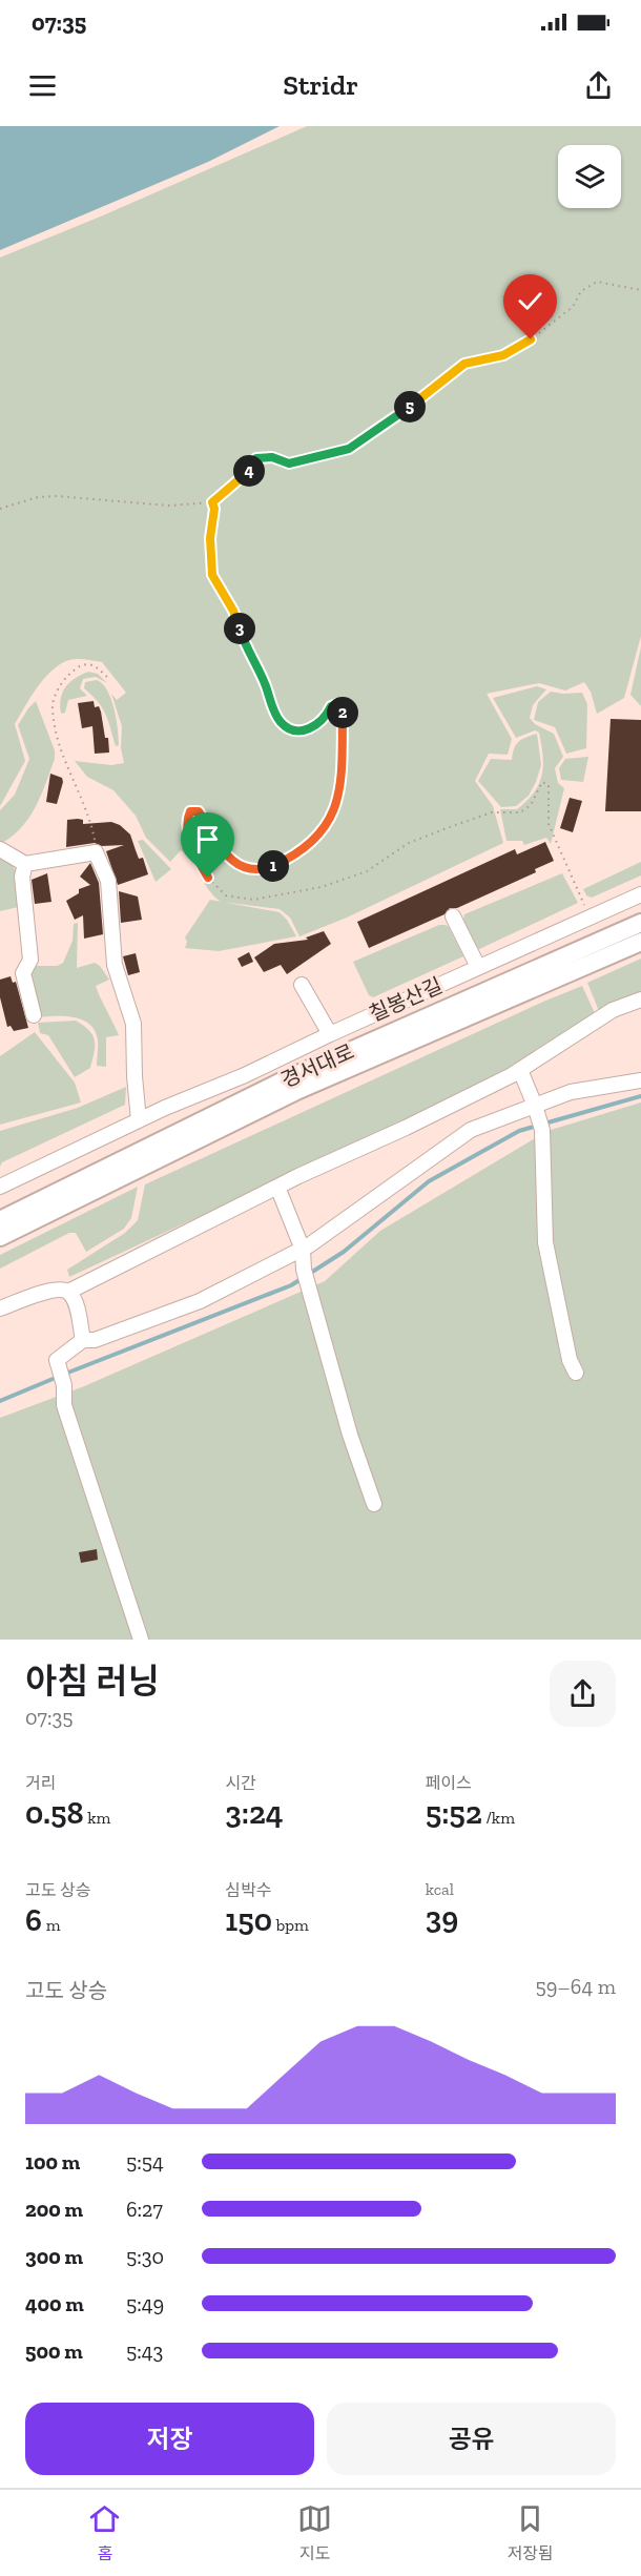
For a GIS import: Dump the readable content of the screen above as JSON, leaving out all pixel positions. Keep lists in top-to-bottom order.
{
  "streets": {
    "main road": ["경서대로"],
    "street": ["칠봉산길"]
  },
  "page": {
    "status": "07:35",
    "header": "Stridr",
    "pins": [
      "5",
      "4",
      "3",
      "2",
      "1"
    ],
    "heading": ["아침 러닝", "07:35"],
    "stats": [
      ["거리", "0.58 km"],
      ["시간", "3:24"],
      ["페이스", "5:52 /km"],
      ["고도 상승", "6 m"],
      ["심박수", "150 bpm"],
      ["kcal", "39"]
    ],
    "chart": ["고도 상승", "59–64 m"],
    "list": [
      {
        "name": "100 m",
        "note": "5:54"
      },
      {
        "name": "200 m",
        "note": "6:27"
      },
      {
        "name": "300 m",
        "note": "5:30"
      },
      {
        "name": "400 m",
        "note": "5:49"
      },
      {
        "name": "500 m",
        "note": "5:43"
      }
    ],
    "buttons": ["저장", "공유"],
    "tabs": ["홈", "지도", "저장됨"]
  }
}
